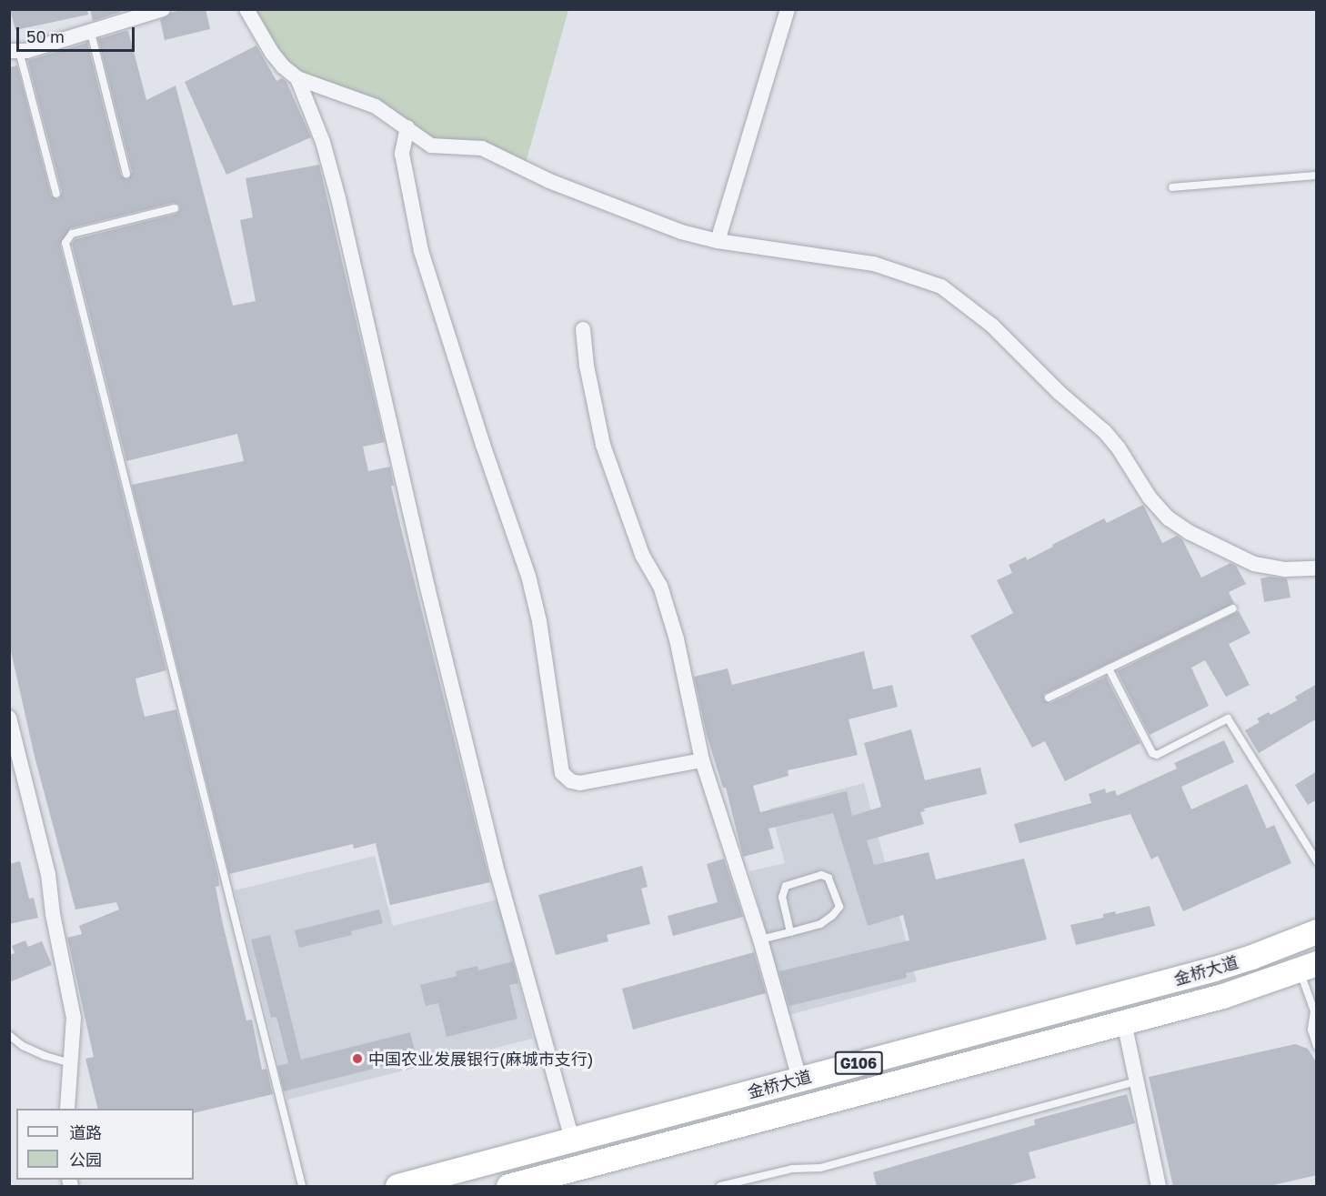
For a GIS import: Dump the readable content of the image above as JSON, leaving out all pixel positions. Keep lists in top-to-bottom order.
{
  "streets": {
    "highway": ["金桥大道", "G106"]
  },
  "places": ["中国农业发展银行(麻城市支行)"],
  "legend": ["道路", "公园"],
  "scale_bar": "50 m"
}
